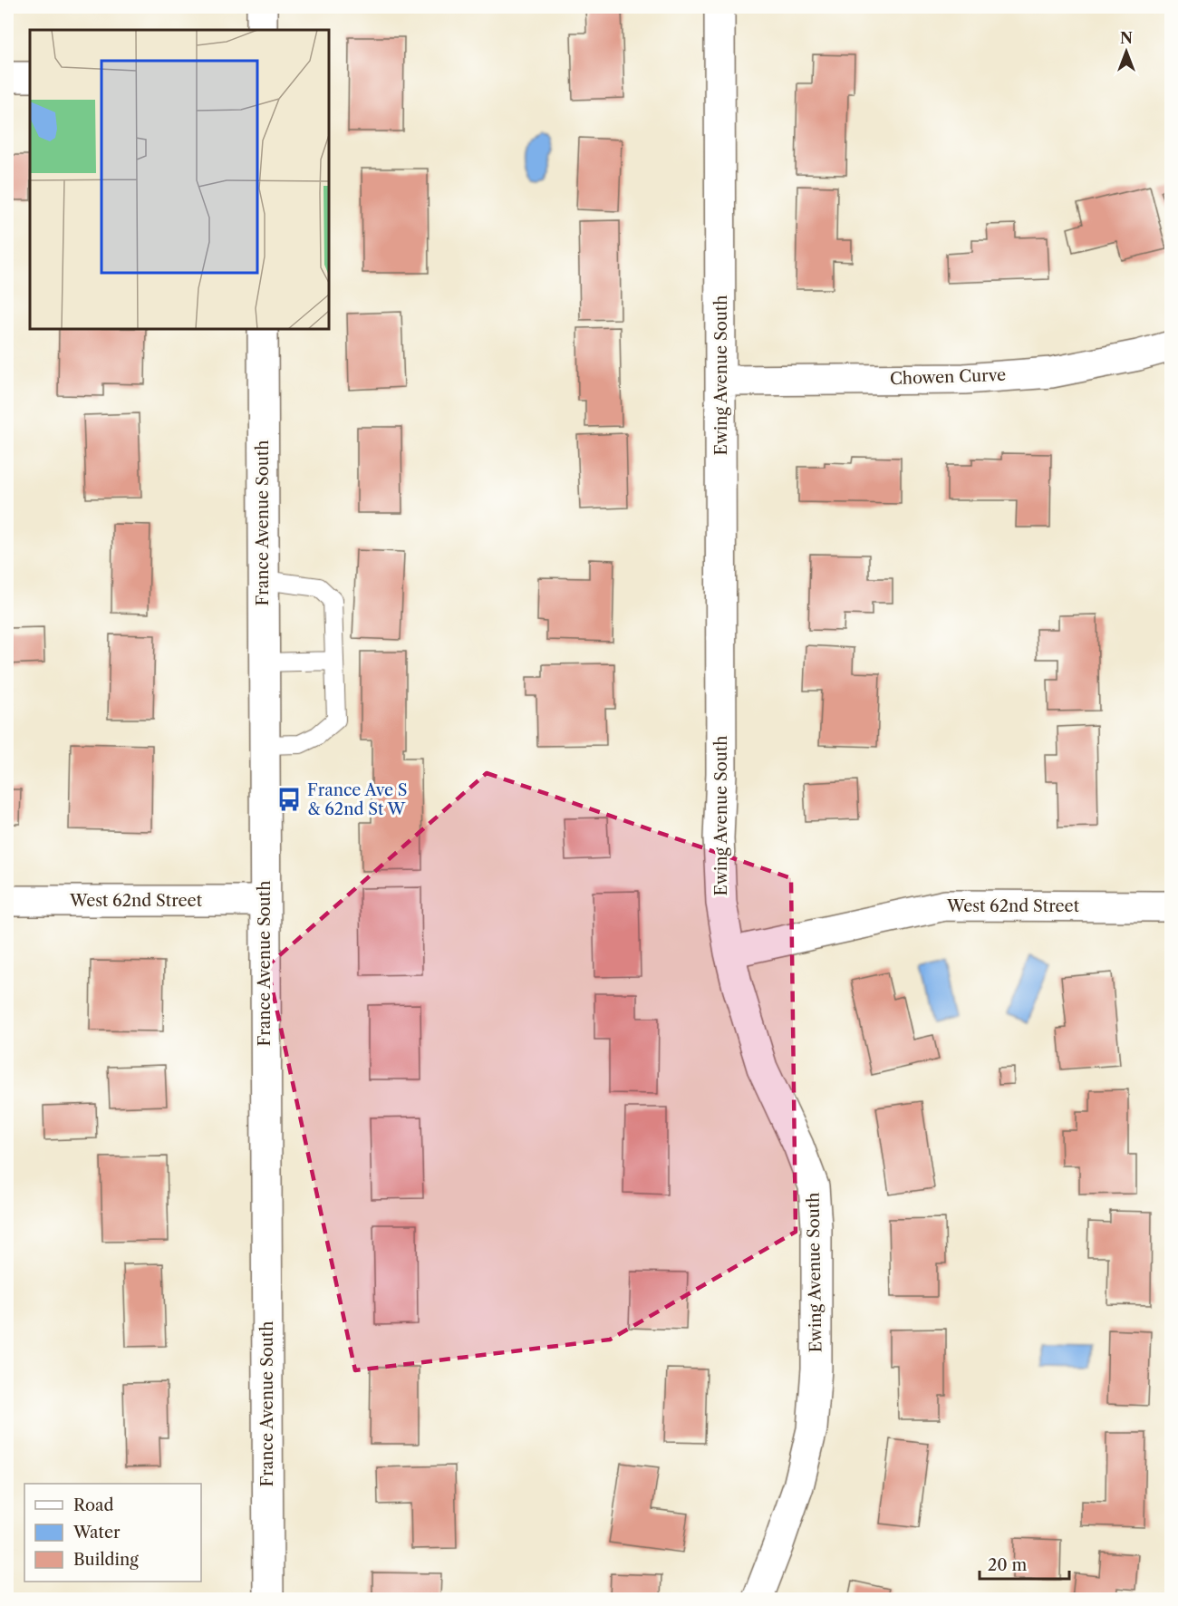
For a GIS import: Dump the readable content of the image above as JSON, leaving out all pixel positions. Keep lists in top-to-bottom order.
{
  "streets": {
    "street": [
      "Ewing Avenue South",
      "Chowen Curve",
      "France Avenue South",
      "West 62nd Street"
    ]
  },
  "crossings": [
    ["Ewing Avenue South", "Chowen Curve"],
    ["Ewing Avenue South", "West 62nd Street"],
    ["France Avenue South", "West 62nd Street"]
  ],
  "places": {
    "bus stop": ["France Ave S & 62nd St W"]
  },
  "legend": ["Road", "Water", "Building"],
  "scale_bar": "20 m",
  "north": "top"
}
